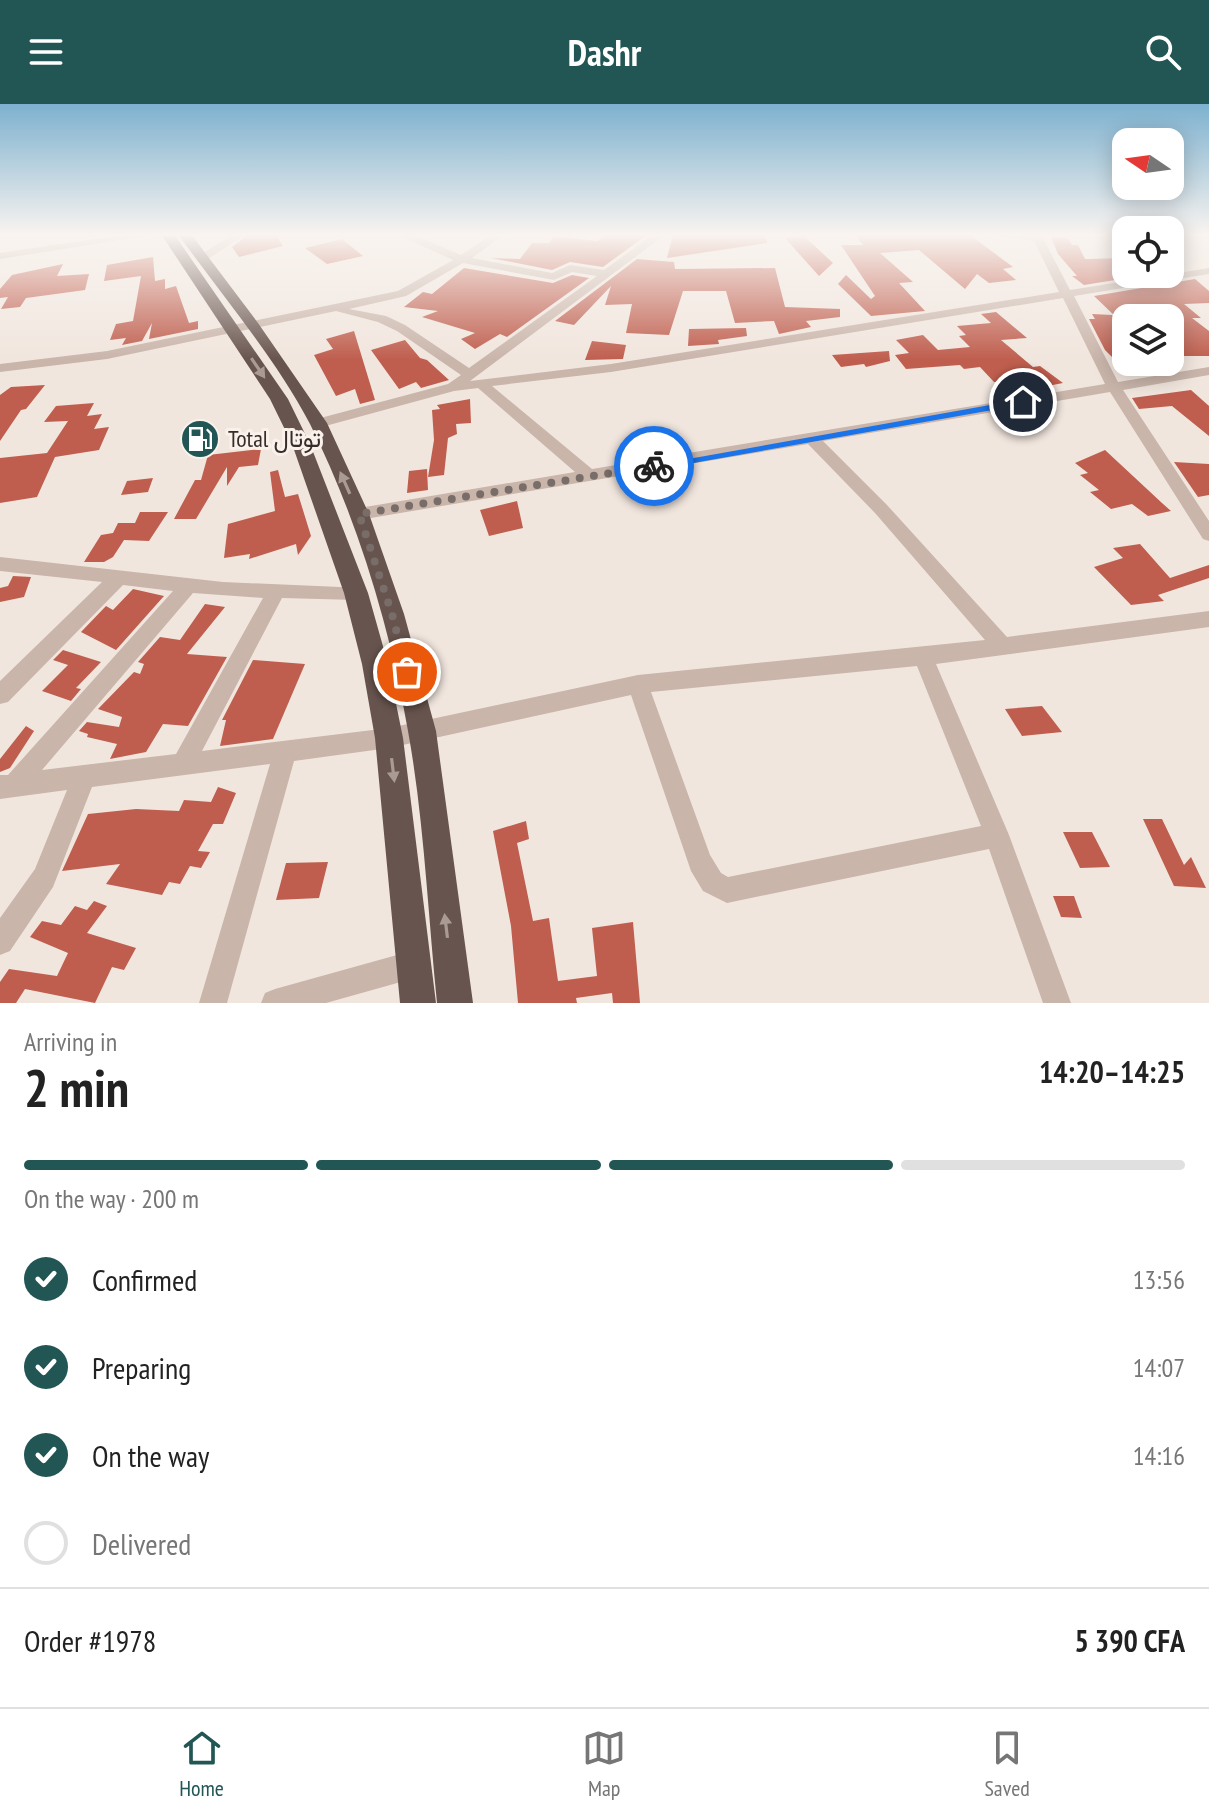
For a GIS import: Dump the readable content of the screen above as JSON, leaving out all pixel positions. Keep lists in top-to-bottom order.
{
  "places": {
    "fuel station": ["Total توتال"]
  },
  "north": "left",
  "page": {
    "header": "Dashr",
    "heading": ["2 min", "Arriving in", "14:20–14:25"],
    "panel": ["Order #1978", "5 390 CFA"],
    "bar": "On the way · 200 m",
    "list": [
      ["Confirmed", "13:56"],
      ["Preparing", "14:07"],
      ["On the way", "14:16"],
      "Delivered"
    ],
    "tabs": ["Home", "Map", "Saved"]
  }
}
